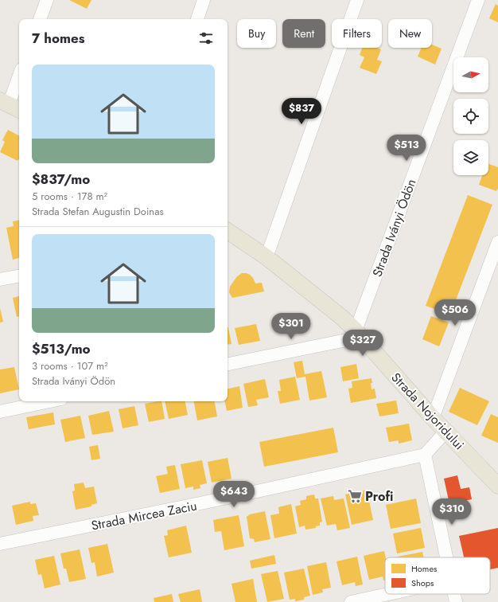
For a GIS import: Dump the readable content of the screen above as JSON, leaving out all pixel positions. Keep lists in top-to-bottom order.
{
  "streets": {
    "main road": ["Strada Nojoridului"],
    "street": ["Strada Iványi Ödön", "Strada Mircea Zaciu"]
  },
  "crossings": [
    ["Strada Iványi Ödön", "Strada Nojoridului"]
  ],
  "places": {
    "supermarket": ["Profi"]
  },
  "legend": ["Homes", "Shops"],
  "north": "right",
  "page": {
    "chip": [
      "Buy",
      "Rent",
      "Filters",
      "New"
    ],
    "heading": "7 homes",
    "list": [
      {
        "name": "$837/mo",
        "note": "5 rooms · 178 m² · Strada Stefan Augustin Doinas"
      },
      {
        "name": "$513/mo",
        "note": "3 rooms · 107 m² · Strada Iványi Ödön"
      }
    ],
    "price": [
      "$837",
      "$513",
      "$506",
      "$301",
      "$327",
      "$643",
      "$310"
    ]
  }
}
